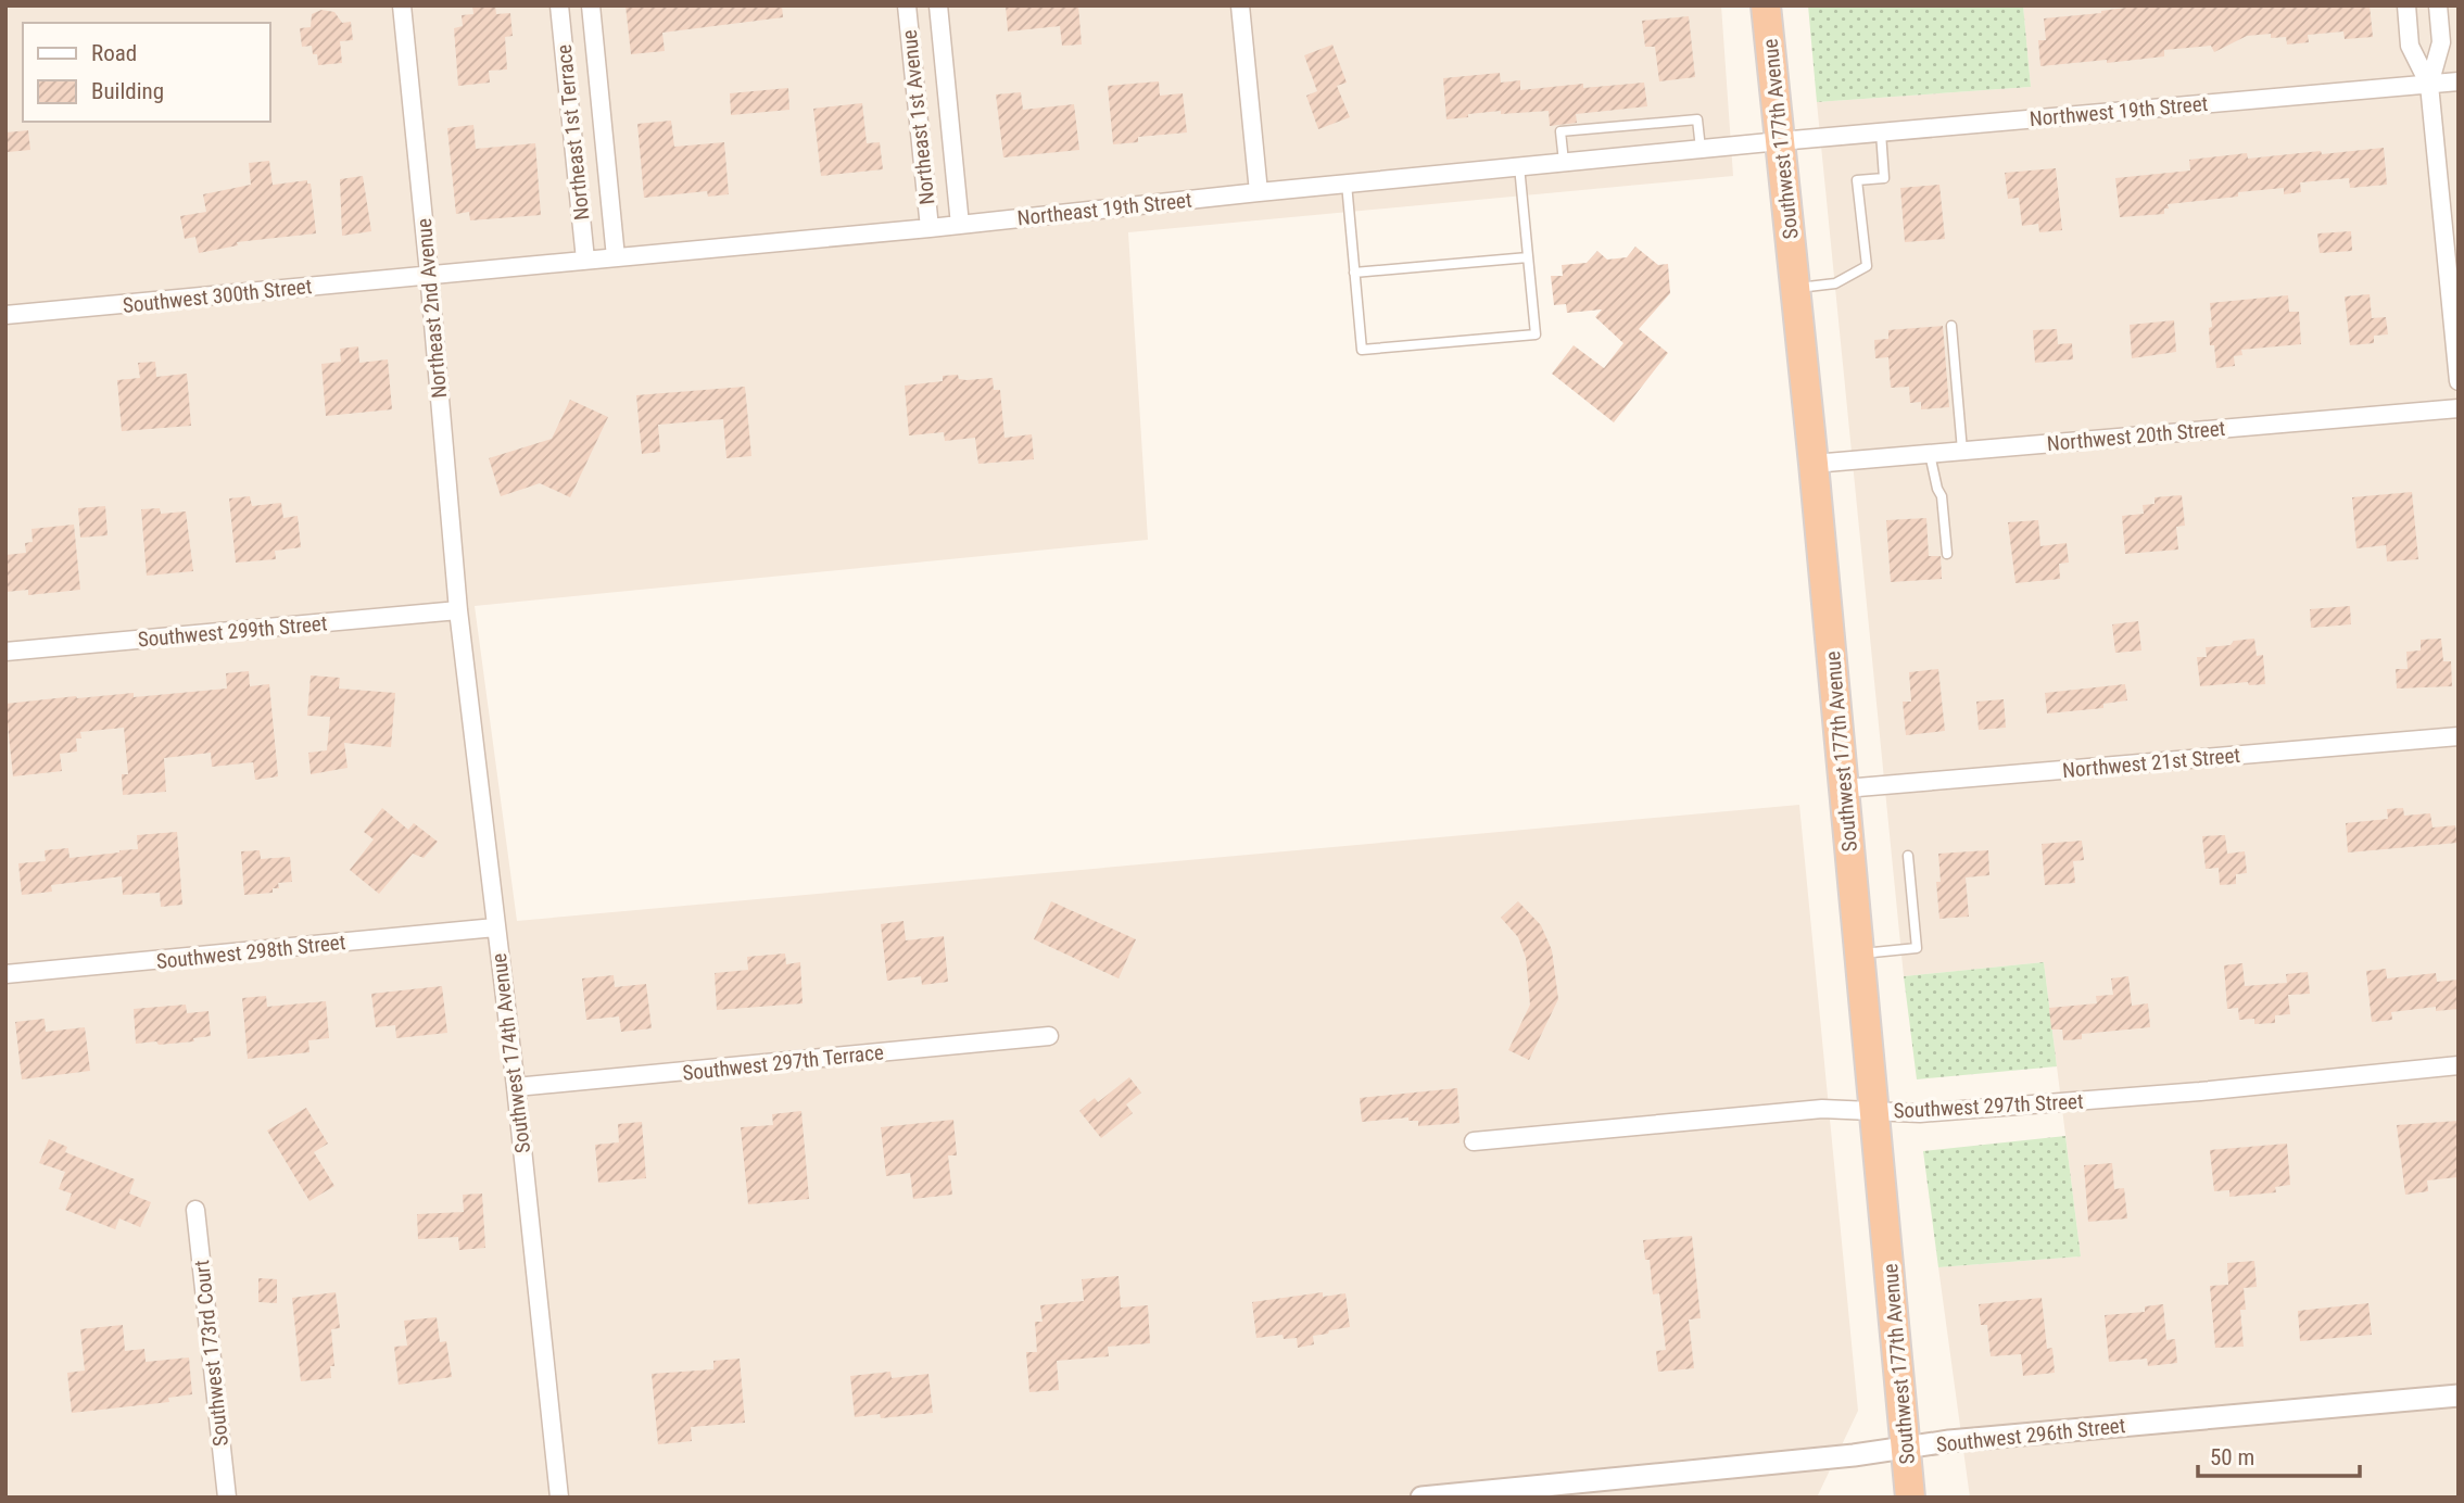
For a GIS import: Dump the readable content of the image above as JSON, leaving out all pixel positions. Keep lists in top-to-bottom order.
{
  "streets": {
    "highway": ["Southwest 177th Avenue"],
    "street": [
      "Northwest 19th Street",
      "Northeast 1st Avenue",
      "Northeast 1st Terrace",
      "Northeast 19th Street",
      "Southwest 300th Street",
      "Northeast 2nd Avenue",
      "Northwest 20th Street",
      "Southwest 299th Street",
      "Northwest 21st Street",
      "Southwest 298th Street",
      "Southwest 174th Avenue",
      "Southwest 297th Terrace",
      "Southwest 297th Street",
      "Southwest 173rd Court",
      "Southwest 296th Street"
    ]
  },
  "crossings": [
    ["Northwest 19th Street", "Southwest 177th Avenue"],
    ["Northwest 19th Street", "Northeast 19th Street"],
    ["Northeast 1st Avenue", "Northeast 19th Street"],
    ["Northeast 1st Terrace", "Northeast 19th Street"],
    ["Southwest 177th Avenue", "Northeast 19th Street"],
    ["Southwest 177th Avenue", "Northwest 20th Street"],
    ["Southwest 177th Avenue", "Northwest 21st Street"],
    ["Southwest 177th Avenue", "Southwest 297th Street"],
    ["Southwest 177th Avenue", "Southwest 296th Street"],
    ["Northeast 19th Street", "Southwest 300th Street"],
    ["Northeast 19th Street", "Northeast 2nd Avenue"],
    ["Southwest 300th Street", "Northeast 2nd Avenue"],
    ["Northeast 2nd Avenue", "Southwest 299th Street"],
    ["Northeast 2nd Avenue", "Southwest 174th Avenue"],
    ["Southwest 299th Street", "Southwest 174th Avenue"],
    ["Southwest 298th Street", "Southwest 174th Avenue"],
    ["Southwest 174th Avenue", "Southwest 297th Terrace"]
  ],
  "legend": ["Road", "Building"],
  "scale_bar": "50 m"
}
